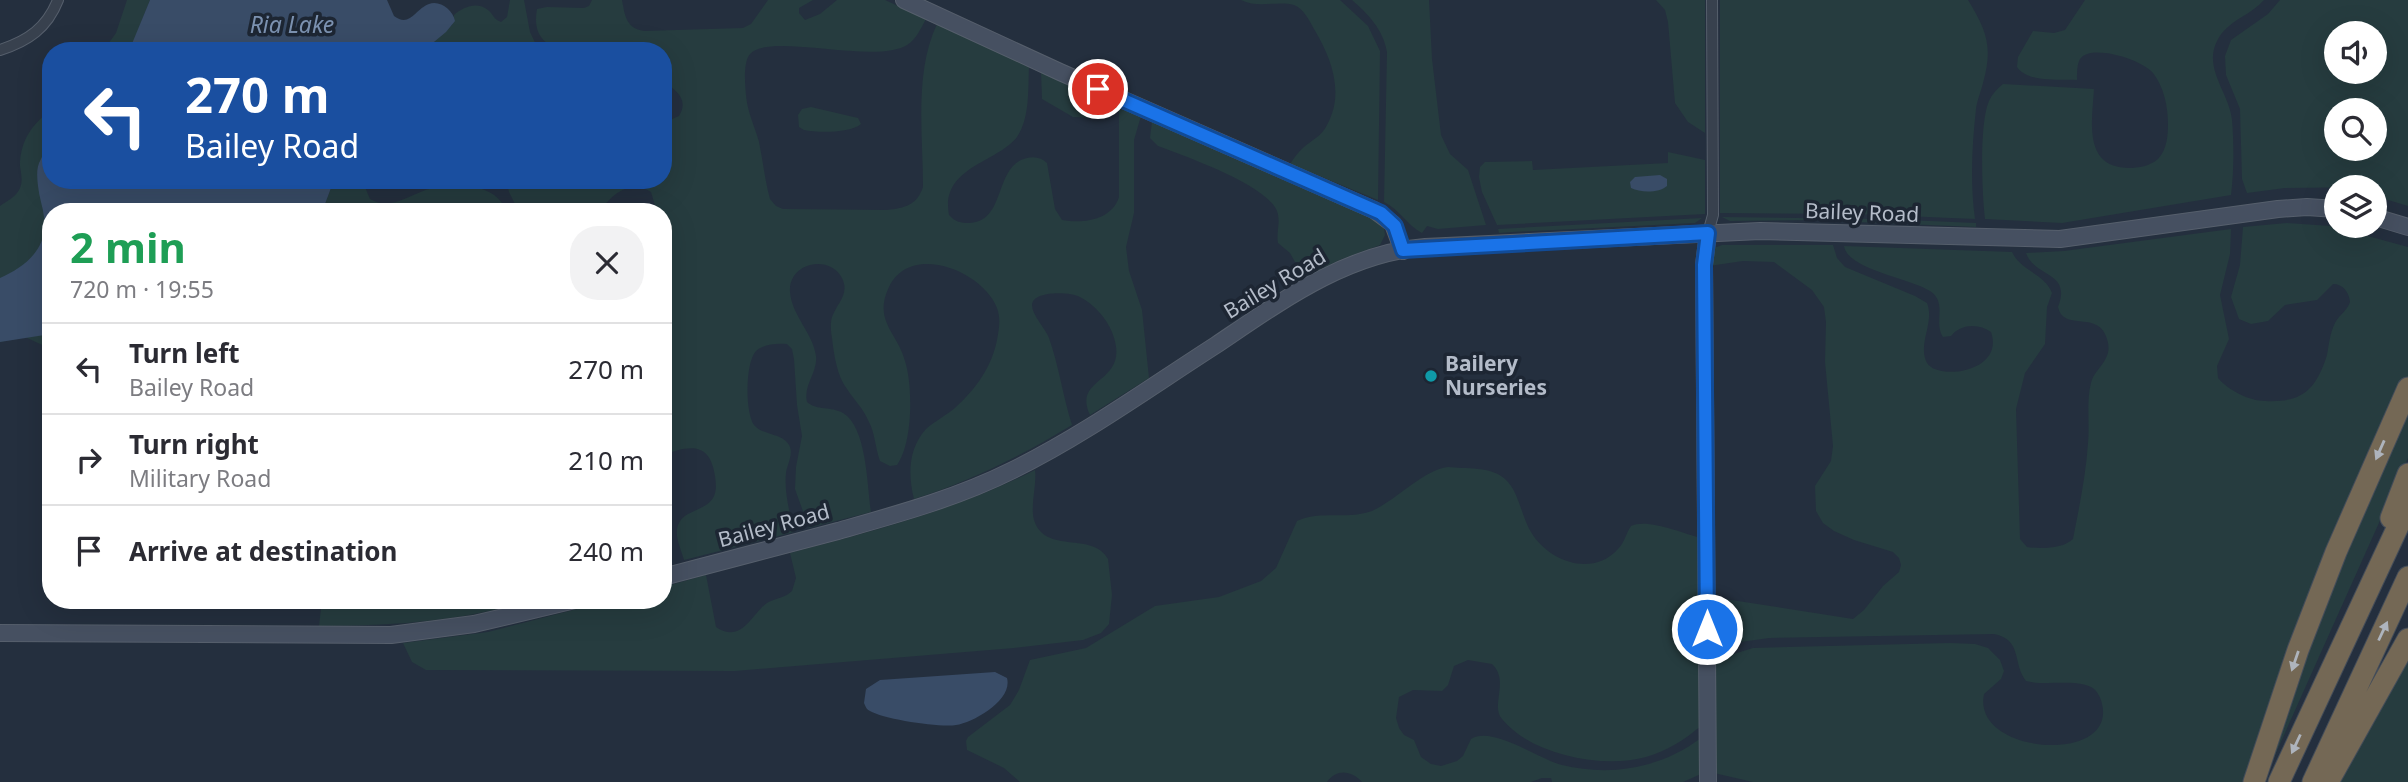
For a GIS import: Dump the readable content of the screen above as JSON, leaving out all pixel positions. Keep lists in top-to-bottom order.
{
  "streets": {
    "main road": ["Bailey Road"]
  },
  "water": ["Ria Lake"],
  "places": ["Bailery Nurseries"],
  "page": {
    "turn": ["270 m", "Bailey Road"],
    "heading": ["2 min", "720 m · 19:55"],
    "list": [
      {
        "name": "Turn left",
        "note": "Bailey Road",
        "value": "270 m"
      },
      {
        "name": "Turn right",
        "note": "Military Road",
        "value": "210 m"
      },
      {
        "name": "Arrive at destination",
        "value": "240 m"
      }
    ]
  }
}
